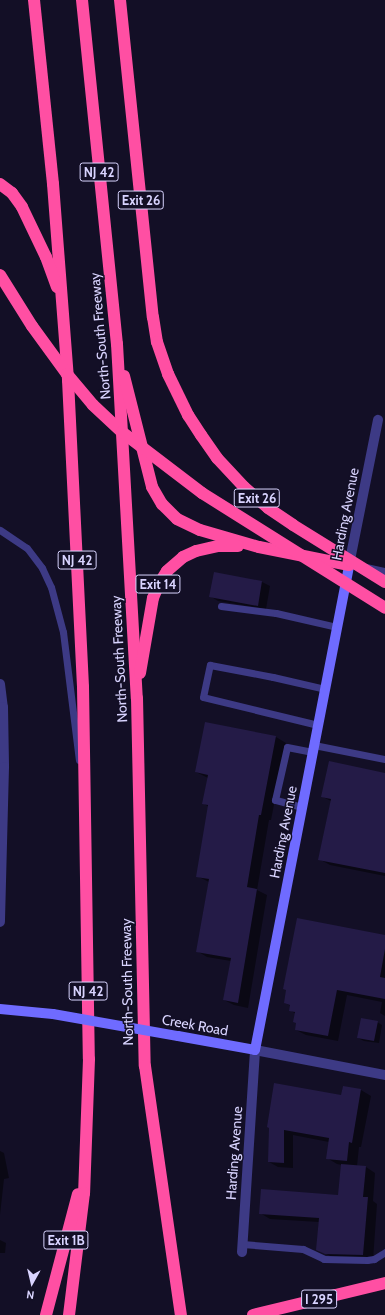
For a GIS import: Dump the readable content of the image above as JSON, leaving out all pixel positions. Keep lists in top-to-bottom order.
{
  "streets": {
    "highway": [
      "NJ 42",
      "Exit 26",
      "North-South Freeway",
      "Exit 14",
      "Exit 1B",
      "I 295"
    ],
    "main road": ["Harding Avenue", "Creek Road"]
  },
  "crossings": [
    ["NJ 42", "Exit 1B"],
    ["North-South Freeway", "Exit 14"],
    ["Harding Avenue", "Creek Road"]
  ],
  "north": "bottom"
}
